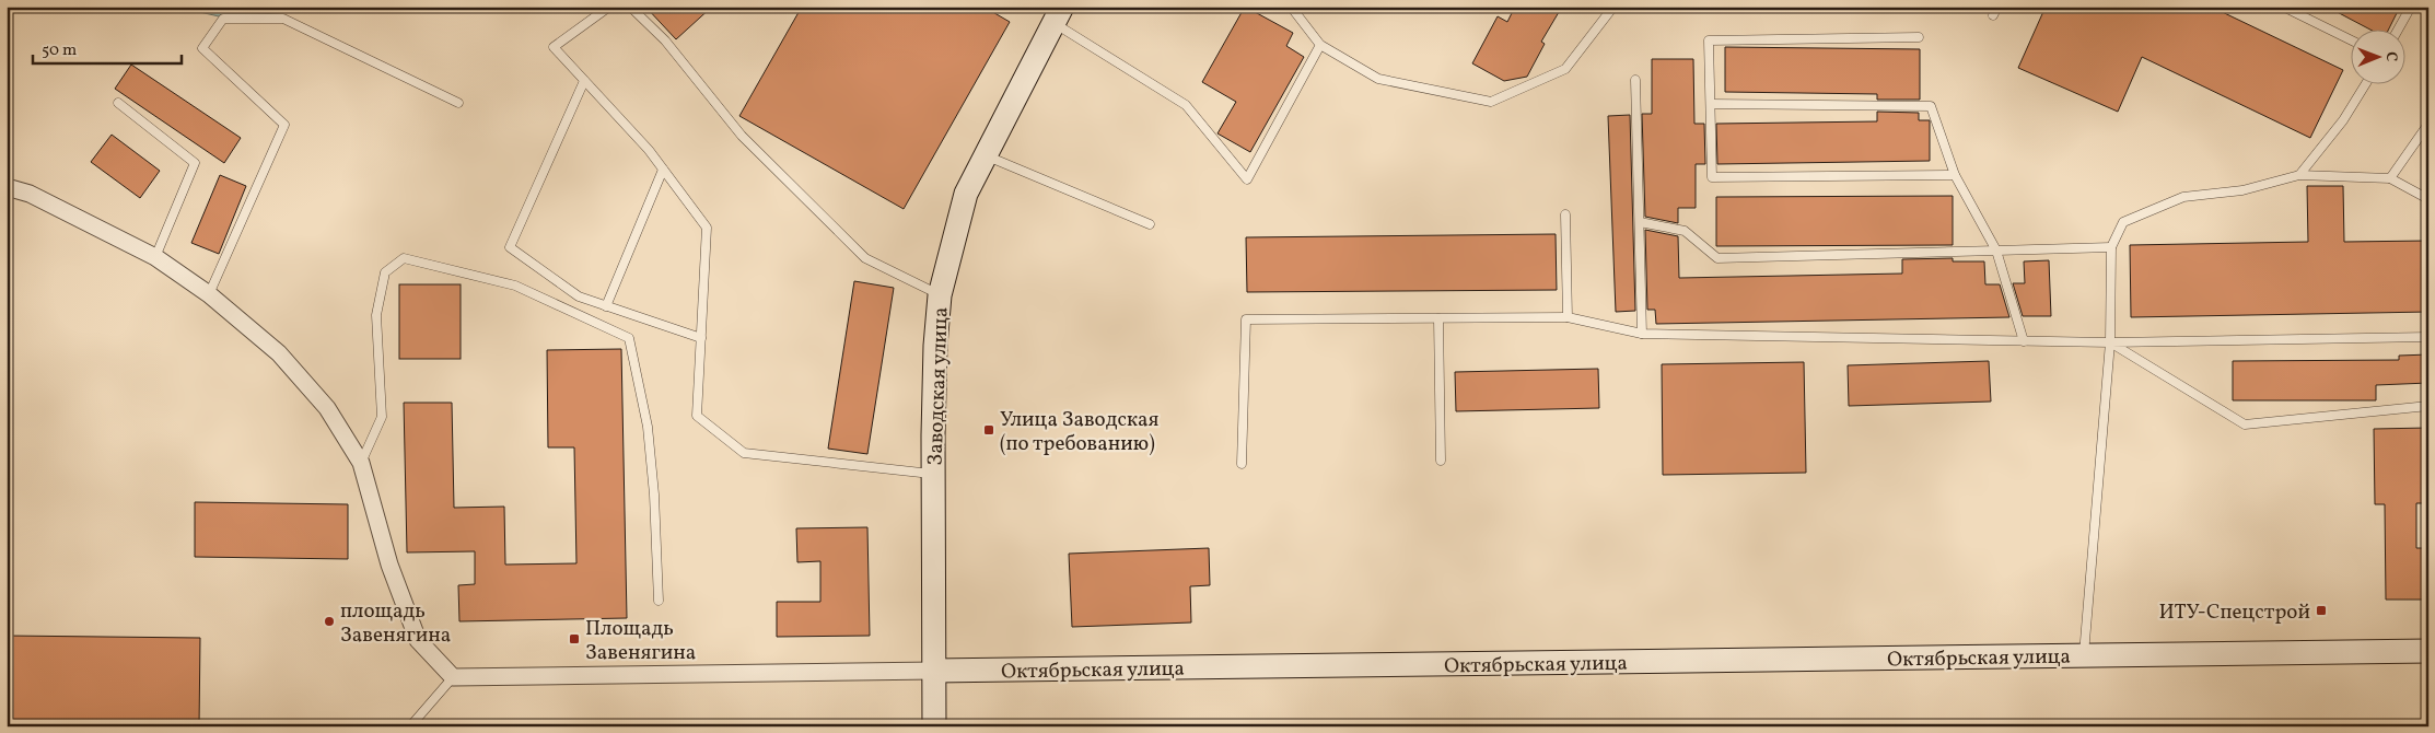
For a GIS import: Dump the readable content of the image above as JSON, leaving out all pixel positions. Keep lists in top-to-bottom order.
{
  "streets": {
    "street": ["Заводская улица", "Октябрьская улица"]
  },
  "crossings": [
    ["Заводская улица", "Октябрьская улица"]
  ],
  "places": {
    "transit": ["Улица Заводская (по требованию)", "ИТУ-Спецстрой", "Площадь Завенягина"],
    "other": ["площадь Завенягина"]
  },
  "scale_bar": "50 m",
  "north": "right"
}
